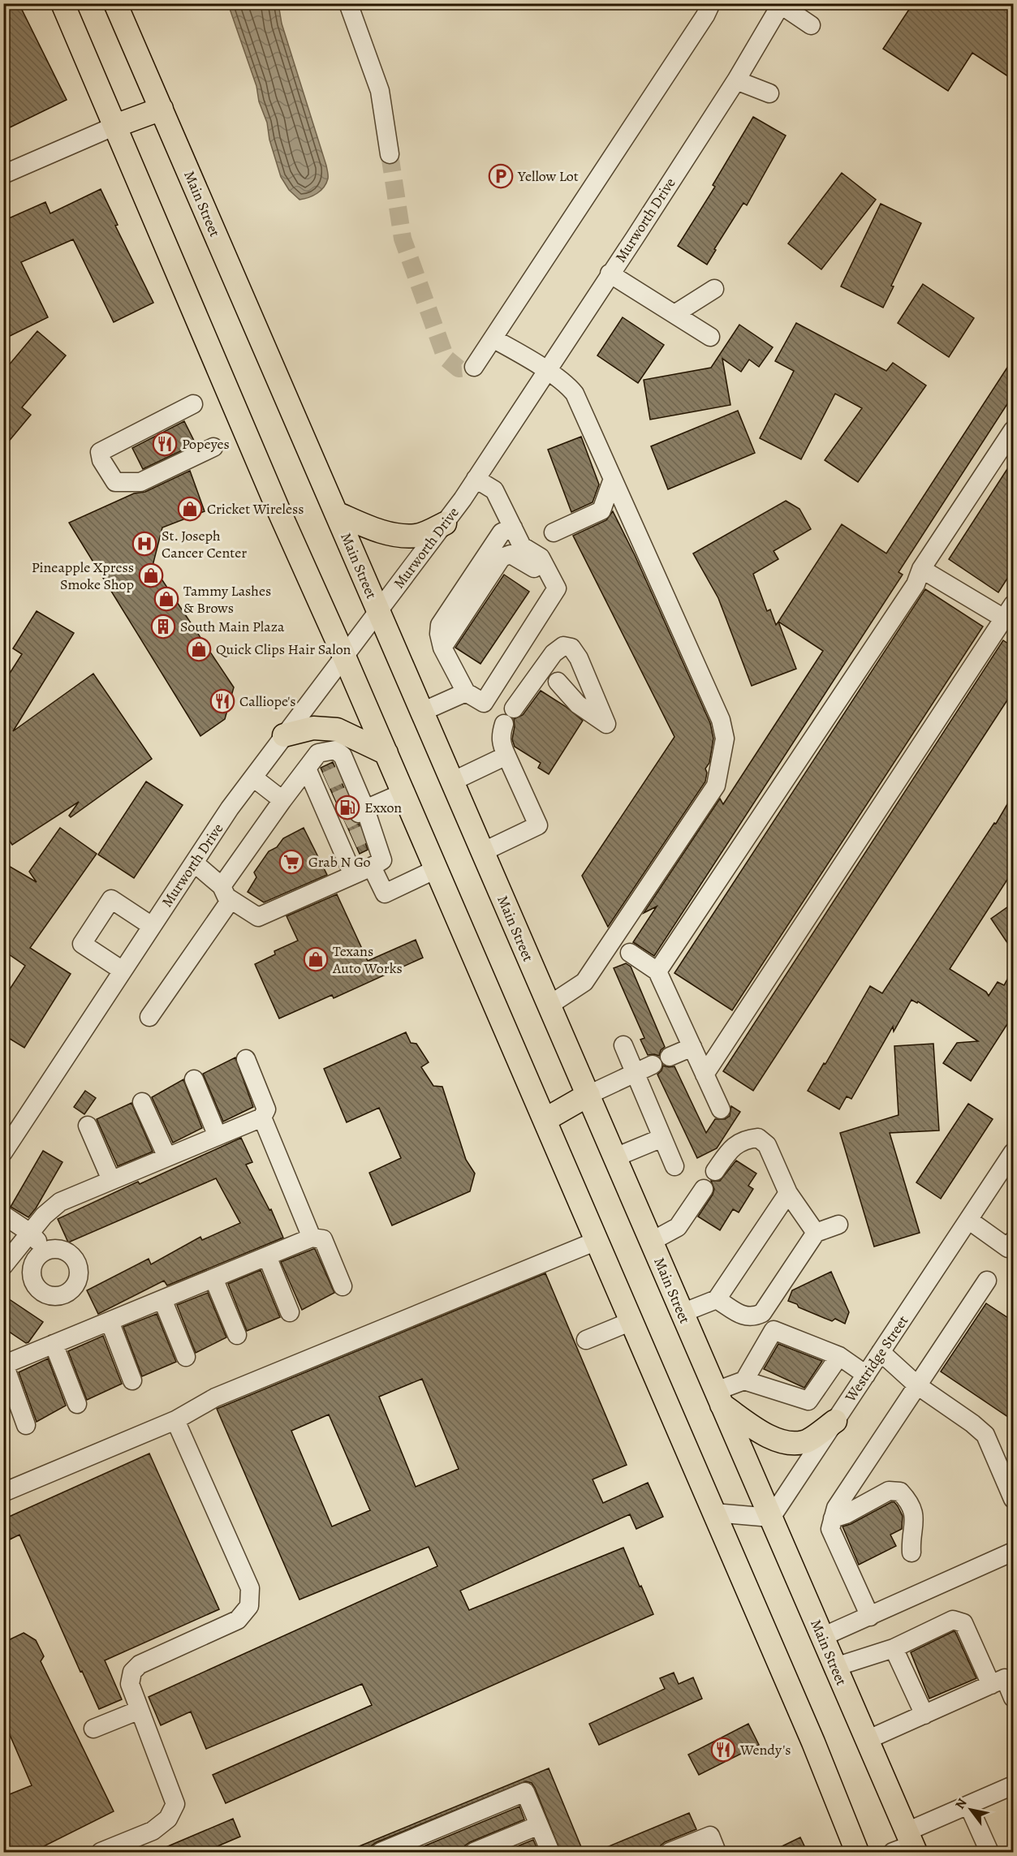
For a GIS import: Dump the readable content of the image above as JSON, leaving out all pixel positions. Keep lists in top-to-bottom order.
{
  "streets": {
    "main road": ["Main Street"],
    "street": ["Murworth Drive", "Westridge Street"]
  },
  "crossings": [
    ["Main Street", "Murworth Drive"],
    ["Main Street", "Westridge Street"]
  ],
  "places": {
    "parking": ["Yellow Lot"],
    "restaurant": ["Popeyes", "Calliope's", "Wendy's"],
    "shop": [
      "Cricket Wireless",
      "Pineapple Xpress Smoke Shop",
      "Tammy Lashes & Brows",
      "Quick Clips Hair Salon",
      "Texans Auto Works"
    ],
    "hospital": ["St. Joseph Cancer Center"],
    "building": ["South Main Plaza"],
    "fuel station": ["Exxon"],
    "supermarket": ["Grab N Go"]
  },
  "north": "top left"
}
